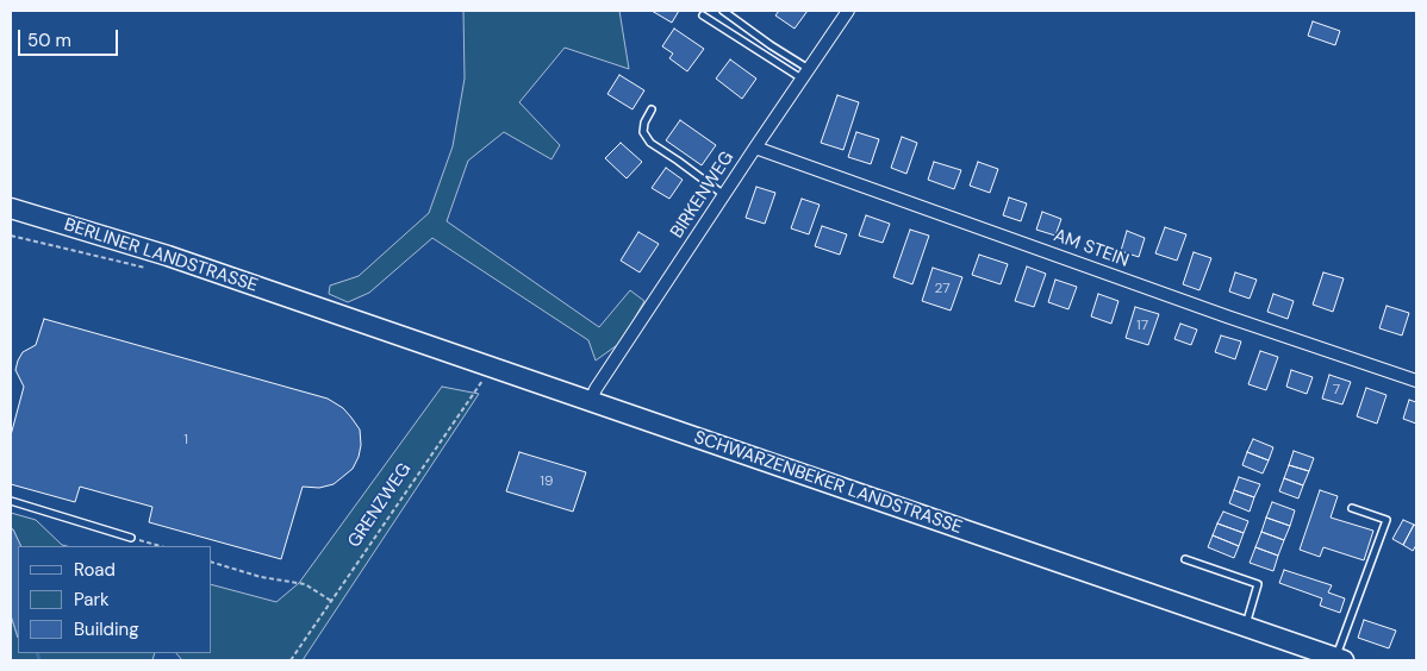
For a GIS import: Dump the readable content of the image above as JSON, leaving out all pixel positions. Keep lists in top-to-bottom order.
{
  "streets": {
    "main road": ["BERLINER LANDSTRASSE", "SCHWARZENBEKER LANDSTRASSE"],
    "street": ["BIRKENWEG", "AM STEIN"],
    "path": ["GRENZWEG"]
  },
  "crossings": [
    ["BIRKENWEG", "AM STEIN"],
    ["BIRKENWEG", "SCHWARZENBEKER LANDSTRASSE"],
    ["BERLINER LANDSTRASSE", "SCHWARZENBEKER LANDSTRASSE"],
    ["SCHWARZENBEKER LANDSTRASSE", "GRENZWEG"]
  ],
  "house_numbers": [
    "27",
    "17",
    "7",
    "1",
    "19"
  ],
  "legend": ["Road", "Park", "Building"],
  "scale_bar": "50 m"
}
